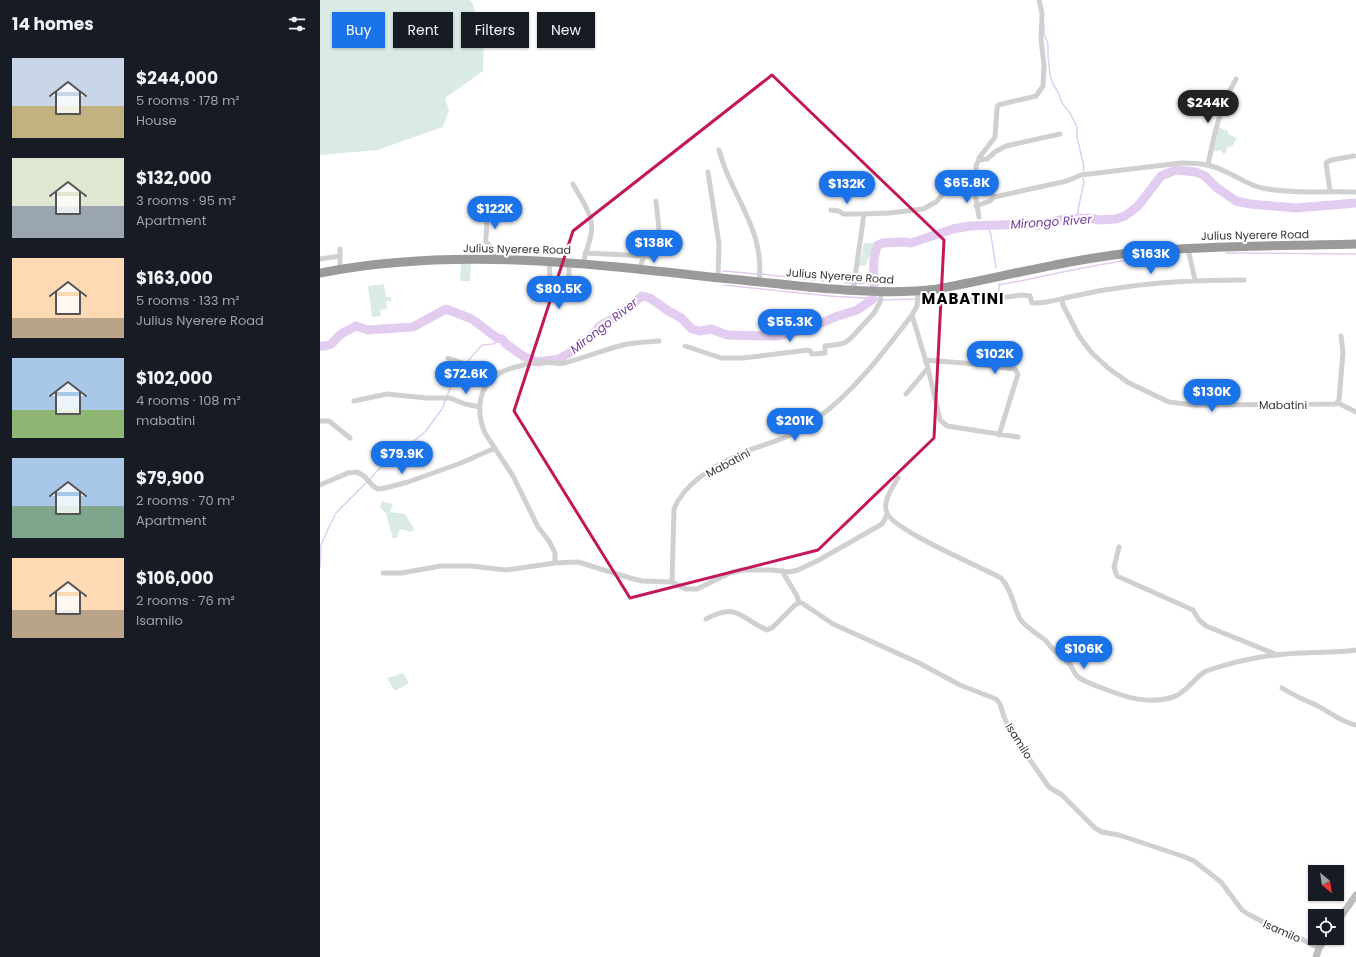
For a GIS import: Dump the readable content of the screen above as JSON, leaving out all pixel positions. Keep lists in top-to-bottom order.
{
  "streets": {
    "highway": ["Julius Nyerere Road"],
    "street": ["Mabatini", "Isamilo"]
  },
  "crossings": [
    ["Julius Nyerere Road", "Mabatini"]
  ],
  "districts": ["MABATINI"],
  "water": ["Mirongo River"],
  "north": "bottom right",
  "page": {
    "heading": "14 homes",
    "chip": [
      "Buy",
      "Rent",
      "Filters",
      "New"
    ],
    "list": [
      {
        "name": "$244,000",
        "note": "5 rooms · 178 m² · House"
      },
      {
        "name": "$132,000",
        "note": "3 rooms · 95 m² · Apartment"
      },
      {
        "name": "$163,000",
        "note": "5 rooms · 133 m² · Julius Nyerere Road"
      },
      {
        "name": "$102,000",
        "note": "4 rooms · 108 m² · mabatini"
      },
      {
        "name": "$79,900",
        "note": "2 rooms · 70 m² · Apartment"
      },
      {
        "name": "$106,000",
        "note": "2 rooms · 76 m² · Isamilo"
      }
    ],
    "price": [
      "$244K",
      "$65.8K",
      "$132K",
      "$122K",
      "$138K",
      "$163K",
      "$80.5K",
      "$55.3K",
      "$102K",
      "$72.6K",
      "$130K",
      "$201K",
      "$79.9K",
      "$106K"
    ]
  }
}
